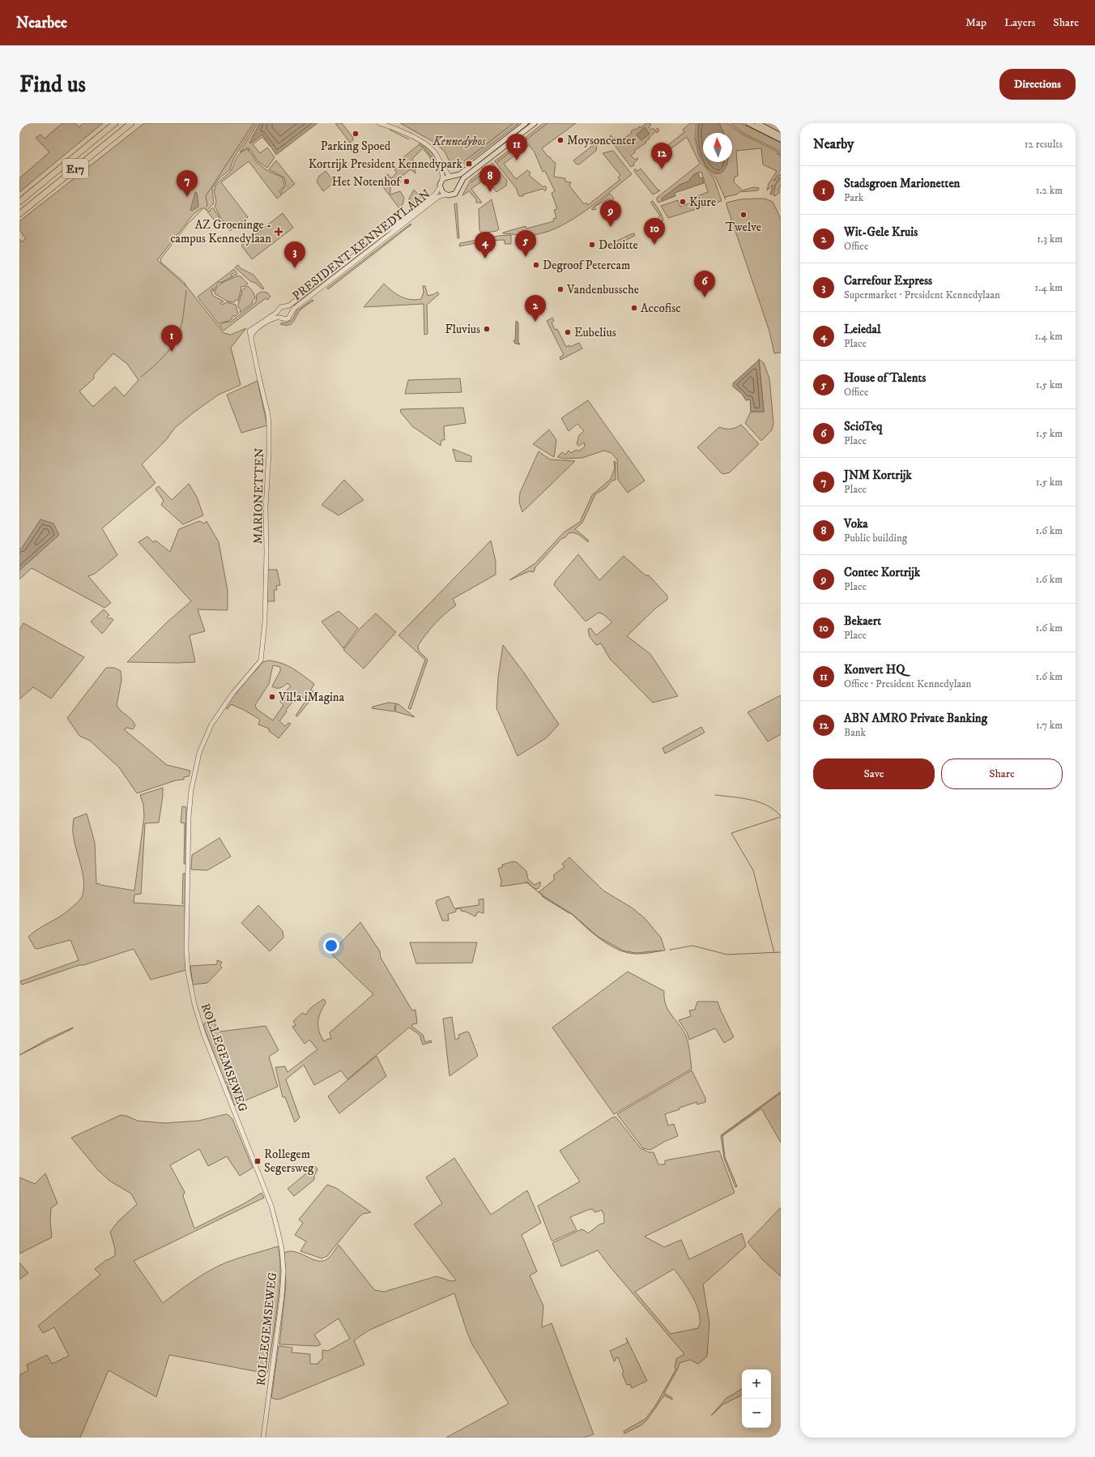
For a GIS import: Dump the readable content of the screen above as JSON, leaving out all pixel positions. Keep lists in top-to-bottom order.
{
  "streets": {
    "highway": ["E17"],
    "main road": ["PRESIDENT KENNEDYLAAN"],
    "street": ["MARIONETTEN", "ROLLEGEMSEWEG"]
  },
  "crossings": [
    ["PRESIDENT KENNEDYLAAN", "MARIONETTEN"],
    ["MARIONETTEN", "ROLLEGEMSEWEG"]
  ],
  "parks": ["Kennedybos"],
  "places": {
    "other": [
      "Parking Spoed",
      "Moysoncenter",
      "Het Notenhof",
      "Kjure",
      "Twelve",
      "Deloitte",
      "Degroof Petercam",
      "Vandenbussche",
      "Accofisc",
      "Fluvius",
      "Eubelius",
      "Vil!a iMagina"
    ],
    "transit": ["Kortrijk President Kennedypark", "Rollegem Segersweg"],
    "health": ["AZ Groeninge - campus Kennedylaan"]
  },
  "north": "top",
  "page": {
    "header": "Nearbee",
    "nav": ["Map", "Layers", "Share"],
    "buttons": [
      "Directions",
      ["Save", "Share"]
    ],
    "title": "Find us",
    "heading": ["Nearby", "12 results"],
    "pins": [
      "11",
      "12",
      "8",
      "7",
      "9",
      "10",
      "5",
      "4",
      "3",
      "6",
      "2",
      "1"
    ],
    "list": [
      {
        "mark": "1",
        "name": "Stadsgroen Marionetten",
        "note": "Park",
        "value": "1.2 km"
      },
      {
        "mark": "2",
        "name": "Wit-Gele Kruis",
        "note": "Office",
        "value": "1.3 km"
      },
      {
        "mark": "3",
        "name": "Carrefour Express",
        "note": "Supermarket · President Kennedylaan",
        "value": "1.4 km"
      },
      {
        "mark": "4",
        "name": "Leiedal",
        "note": "Place",
        "value": "1.4 km"
      },
      {
        "mark": "5",
        "name": "House of Talents",
        "note": "Office",
        "value": "1.5 km"
      },
      {
        "mark": "6",
        "name": "ScioTeq",
        "note": "Place",
        "value": "1.5 km"
      },
      {
        "mark": "7",
        "name": "JNM Kortrijk",
        "note": "Place",
        "value": "1.5 km"
      },
      {
        "mark": "8",
        "name": "Voka",
        "note": "Public building",
        "value": "1.6 km"
      },
      {
        "mark": "9",
        "name": "Contec Kortrijk",
        "note": "Place",
        "value": "1.6 km"
      },
      {
        "mark": "10",
        "name": "Bekaert",
        "note": "Place",
        "value": "1.6 km"
      },
      {
        "mark": "11",
        "name": "Konvert HQ",
        "note": "Office · President Kennedylaan",
        "value": "1.6 km"
      },
      {
        "mark": "12",
        "name": "ABN AMRO Private Banking",
        "note": "Bank",
        "value": "1.7 km"
      }
    ],
    "map_buttons": ["+", "−"]
  }
}
